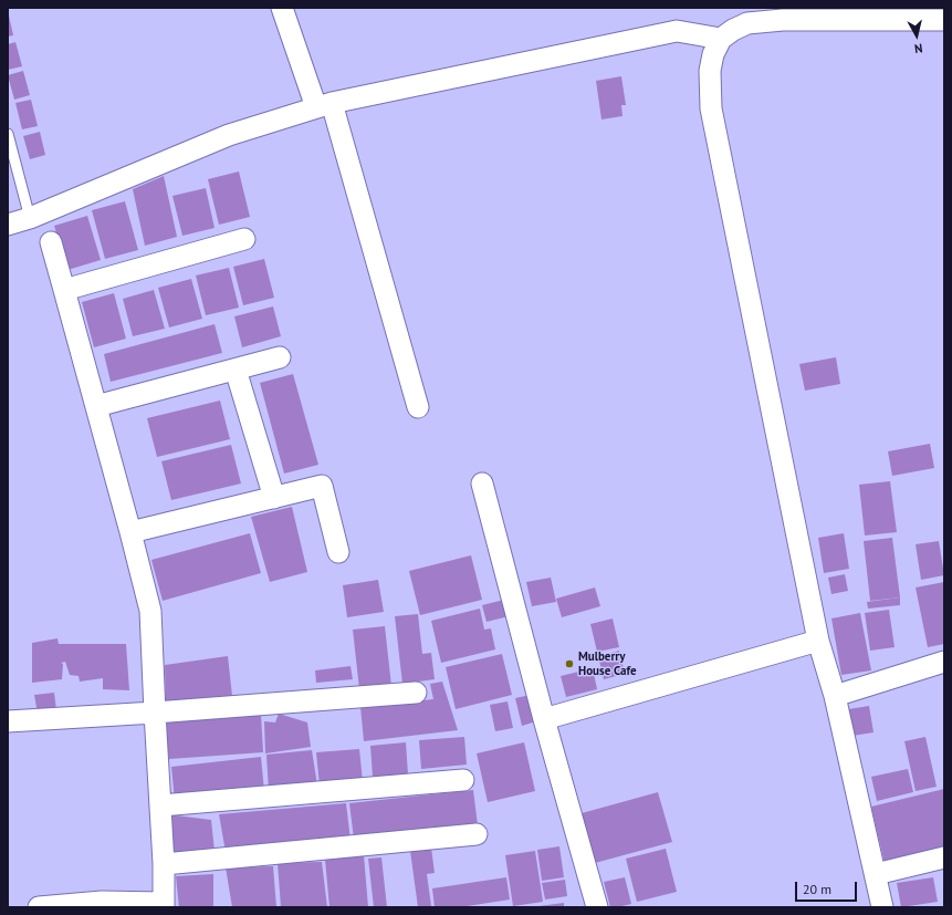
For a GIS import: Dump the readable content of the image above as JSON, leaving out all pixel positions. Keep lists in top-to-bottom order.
{
  "places": ["Mulberry House Cafe"],
  "scale_bar": "20 m",
  "north": "bottom"
}
